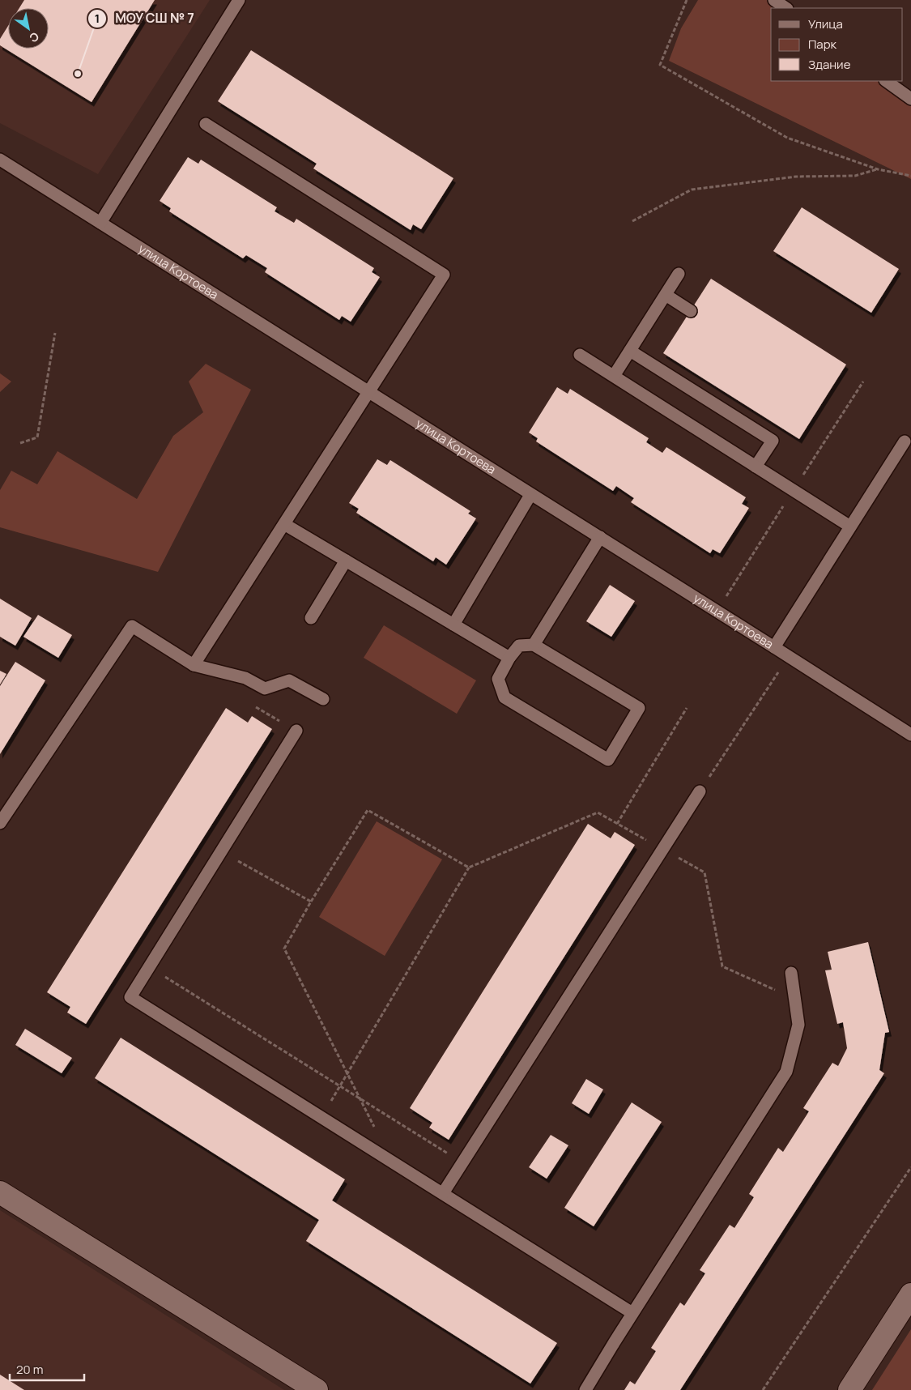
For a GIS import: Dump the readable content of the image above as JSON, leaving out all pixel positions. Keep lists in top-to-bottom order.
{
  "streets": {
    "lane": ["улица Кортоева"]
  },
  "places": ["МОУ СШ № 7"],
  "legend": ["Улица", "Парк", "Здание"],
  "scale_bar": "20 m",
  "north": "bottom right"
}
